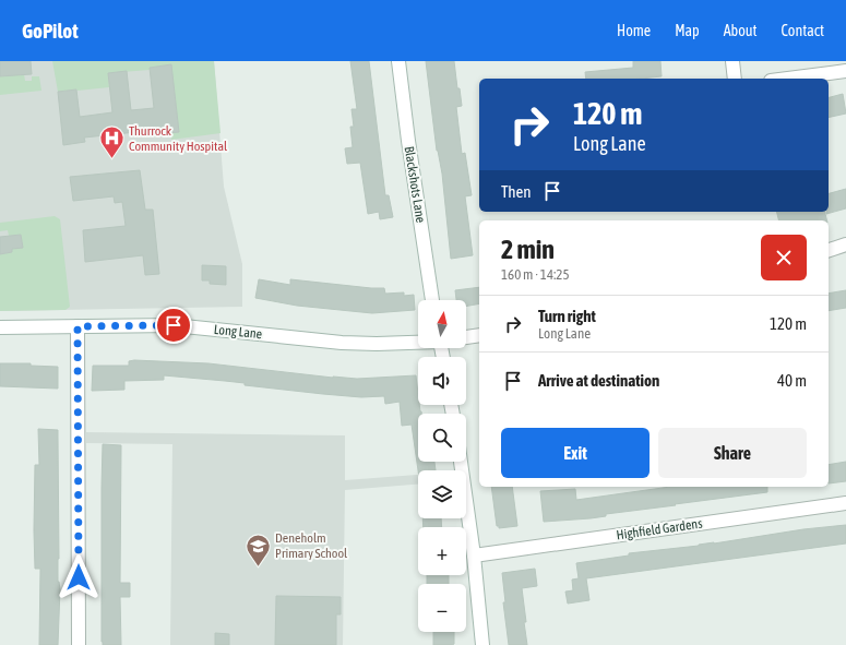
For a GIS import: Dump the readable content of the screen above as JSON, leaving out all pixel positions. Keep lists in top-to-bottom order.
{
  "streets": {
    "street": ["Blackshots Lane", "Long Lane", "Highfield Gardens"]
  },
  "places": {
    "hospital": ["Thurrock Community Hospital"],
    "school or university": ["Deneholm Primary School"]
  },
  "north": "top",
  "page": {
    "header": "GoPilot",
    "nav": [
      "Home",
      "Map",
      "About",
      "Contact"
    ],
    "turn": ["120 m", "Long Lane"],
    "then": "Then",
    "heading": ["2 min", "160 m · 14:25"],
    "list": [
      {
        "name": "Turn right",
        "note": "Long Lane",
        "value": "120 m"
      },
      {
        "name": "Arrive at destination",
        "value": "40 m"
      }
    ],
    "map_buttons": ["+", "−"],
    "buttons": ["Exit", "Share"]
  }
}
